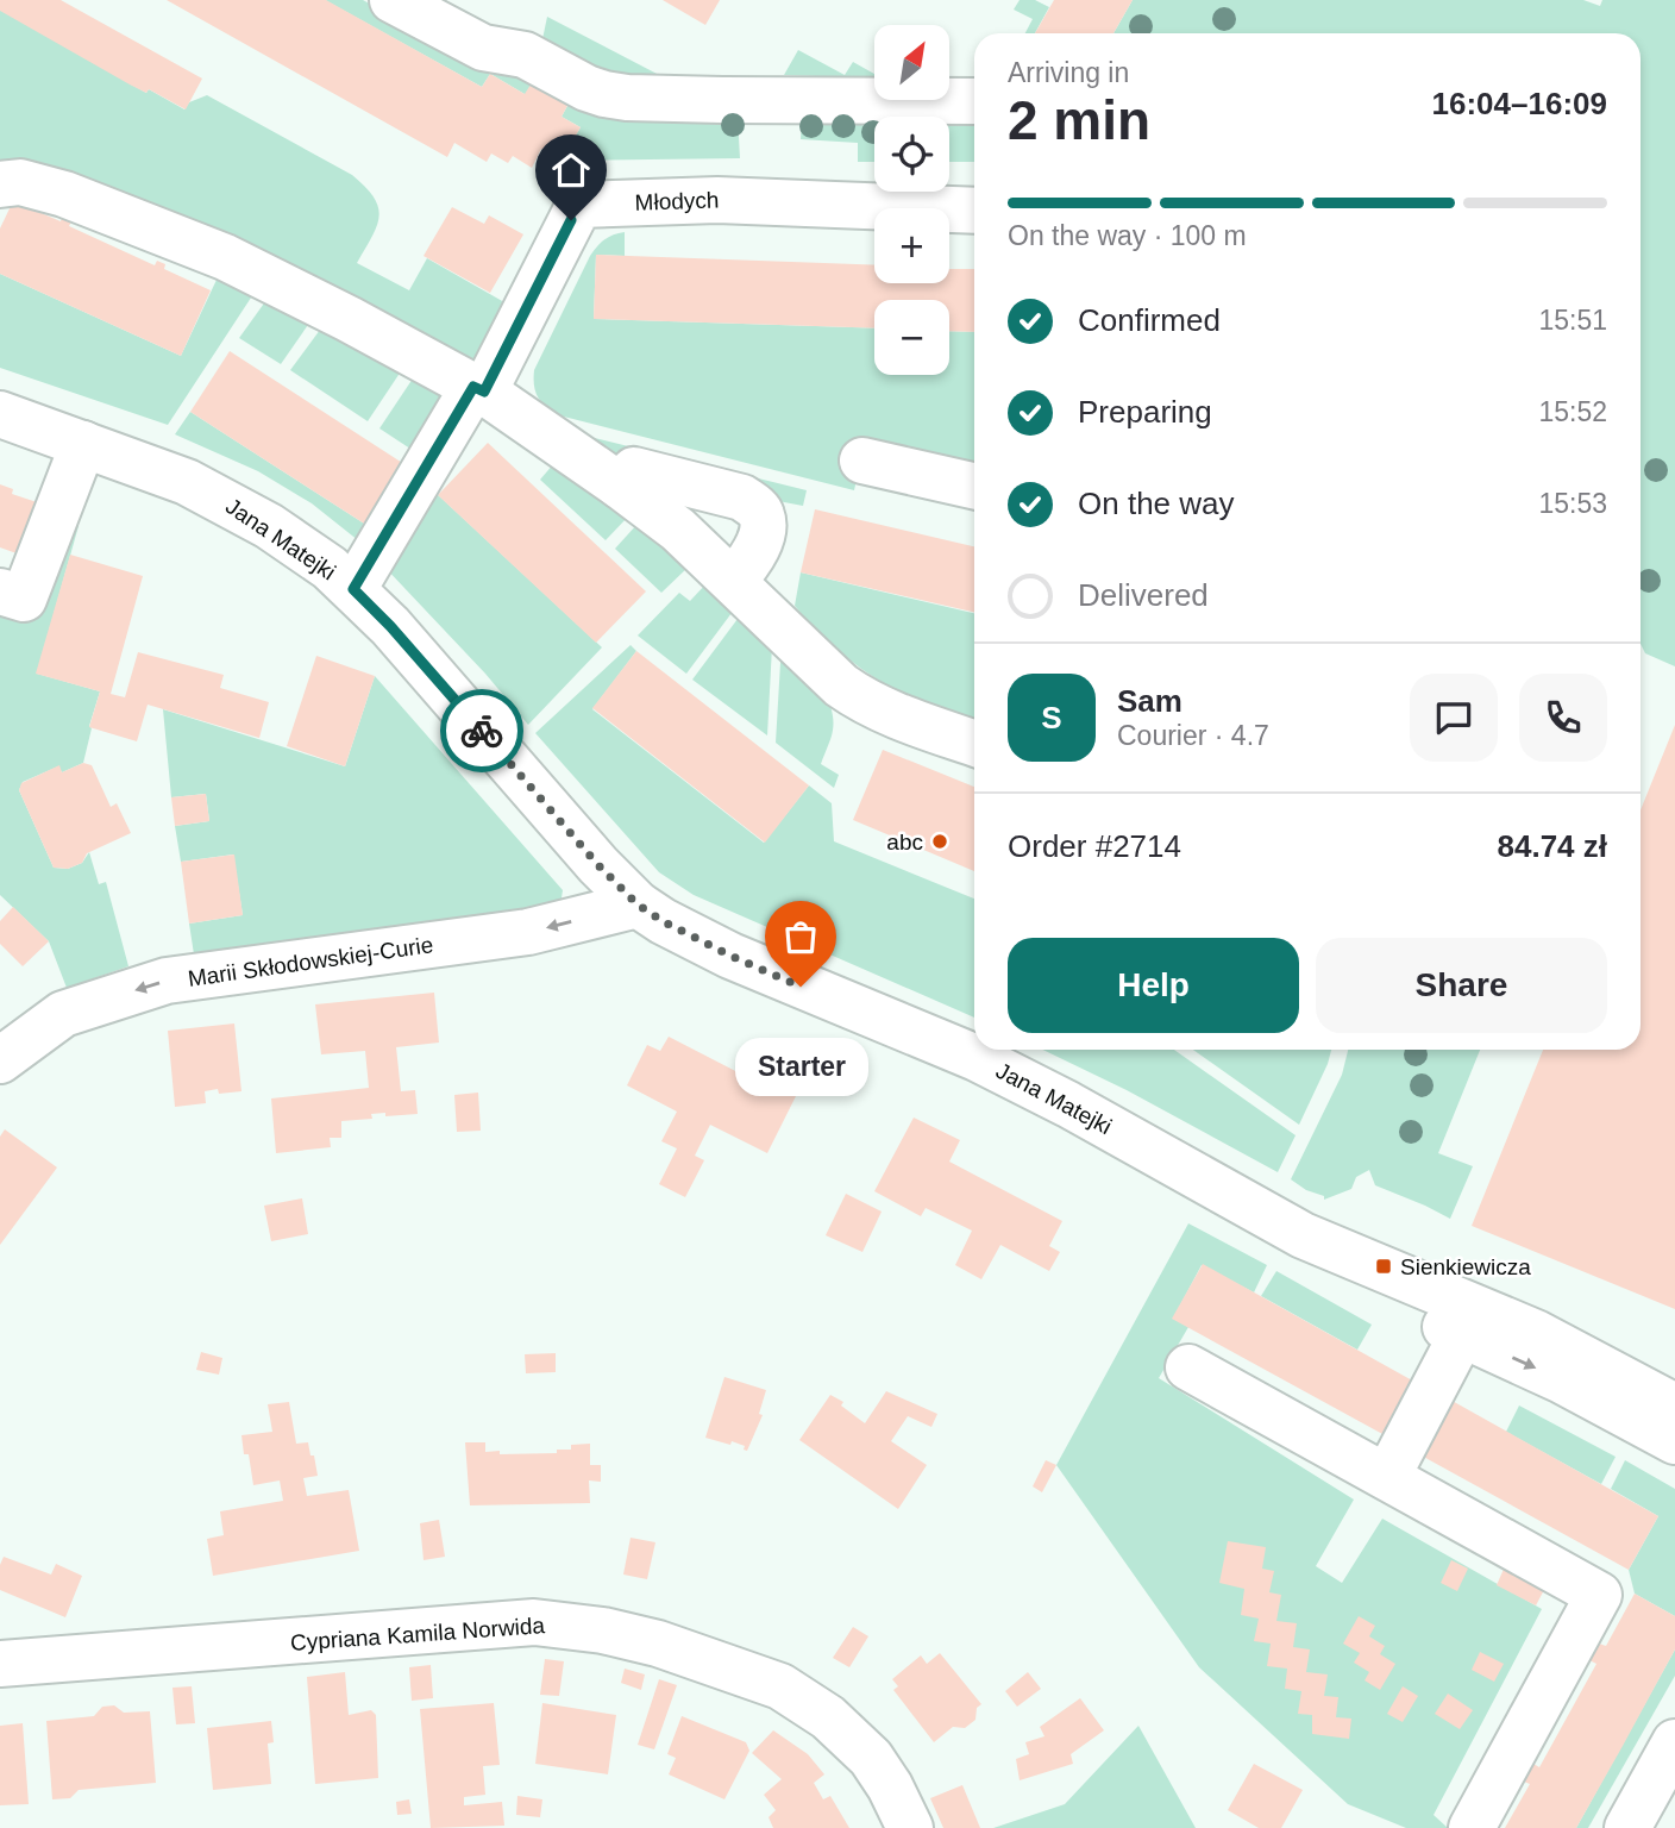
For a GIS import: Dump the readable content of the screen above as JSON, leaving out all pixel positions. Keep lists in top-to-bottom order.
{
  "streets": {
    "street": [
      "Młodych",
      "Jana Matejki",
      "Marii Skłodowskiej-Curie",
      "Cypriana Kamila Norwida"
    ]
  },
  "crossings": [
    ["Młodych", "Jana Matejki"],
    ["Jana Matejki", "Marii Skłodowskiej-Curie"]
  ],
  "one_way": ["Marii Skłodowskiej-Curie"],
  "places": {
    "other": ["abc", "Starter"],
    "transit": ["Sienkiewicza"]
  },
  "north": "top right",
  "page": {
    "map_buttons": ["+", "−"],
    "heading": ["2 min", "Arriving in", "16:04–16:09"],
    "panel": [
      "Sam",
      "Courier · 4.7",
      "Order #2714",
      "84.74 zł"
    ],
    "bar": "On the way · 100 m",
    "list": [
      ["Confirmed", "15:51"],
      ["Preparing", "15:52"],
      ["On the way", "15:53"],
      "Delivered"
    ],
    "round": "S",
    "buttons": ["Help", "Share"],
    "bubble": "Starter"
  }
}
